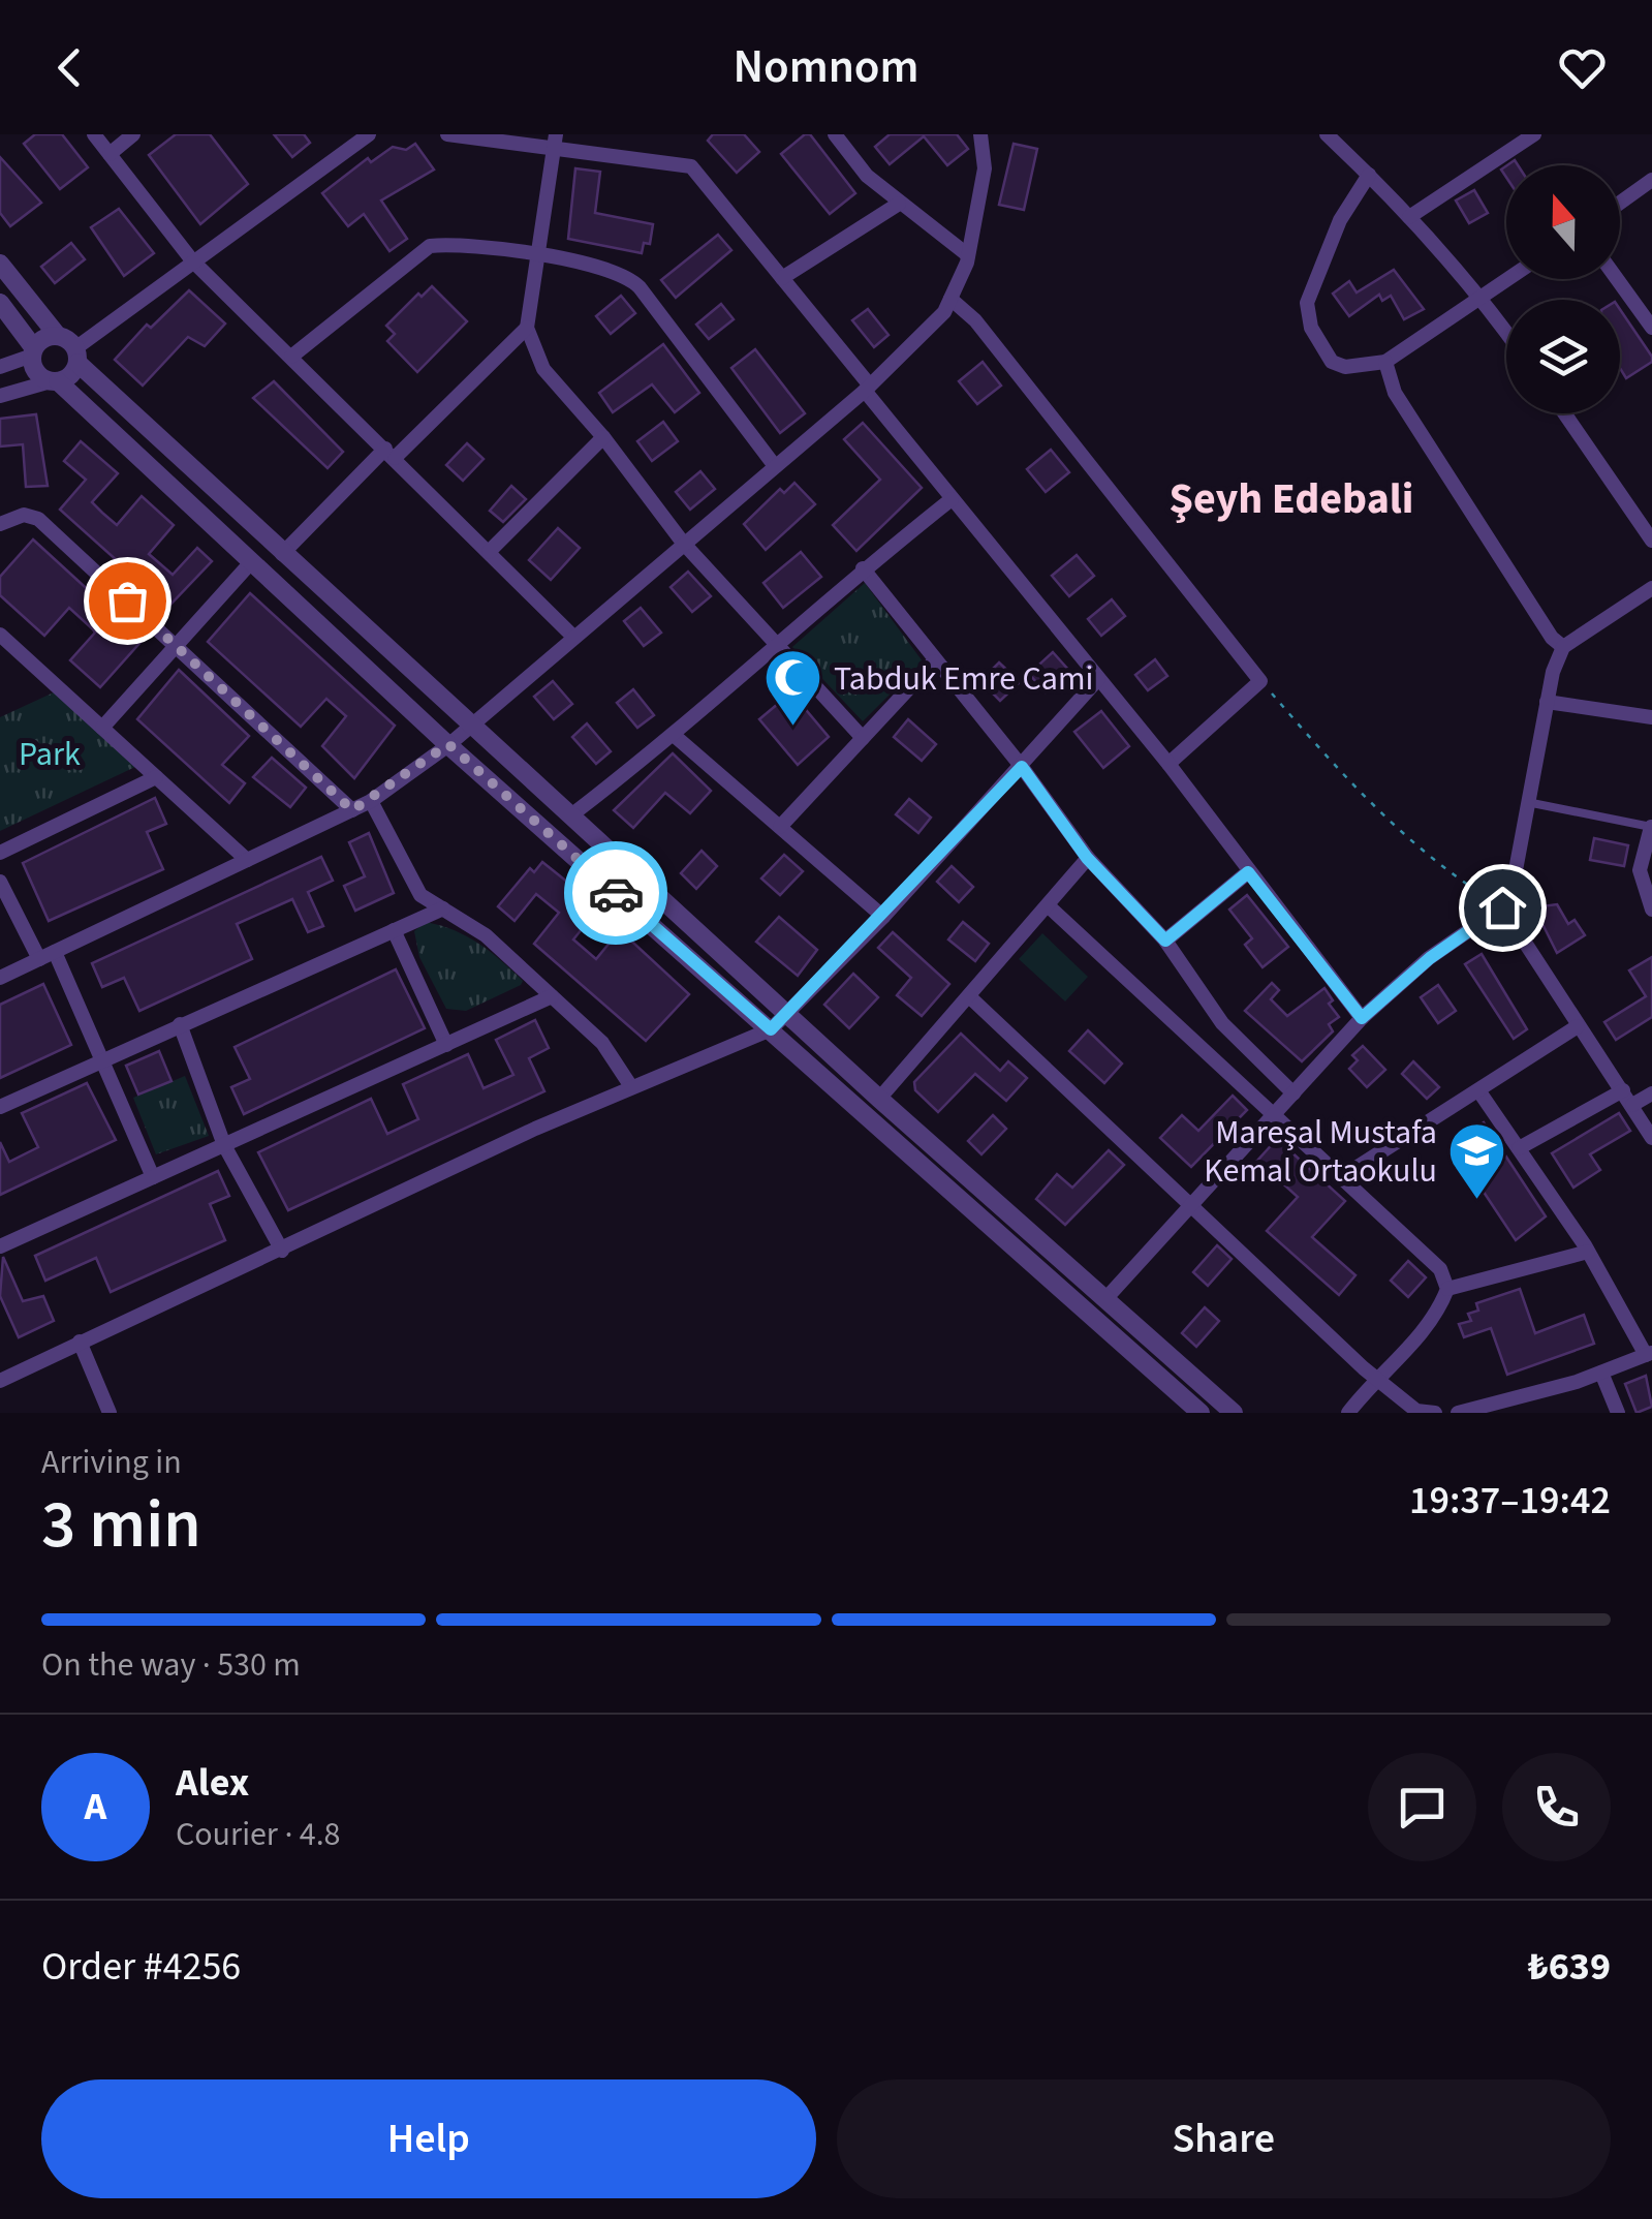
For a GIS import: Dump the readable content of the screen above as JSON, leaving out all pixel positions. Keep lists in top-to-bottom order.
{
  "districts": ["Şeyh Edebali"],
  "parks": ["Park"],
  "places": {
    "mosque": ["Tabduk Emre Cami"],
    "school or university": ["Mareşal Mustafa Kemal Ortaokulu"]
  },
  "north": "top",
  "page": {
    "header": "Nomnom",
    "heading": ["3 min", "Arriving in", "19:37–19:42"],
    "panel": [
      "Alex",
      "Courier · 4.8",
      "Order #4256",
      "₺639"
    ],
    "bar": "On the way · 530 m",
    "round": "A",
    "buttons": ["Help", "Share"]
  }
}
